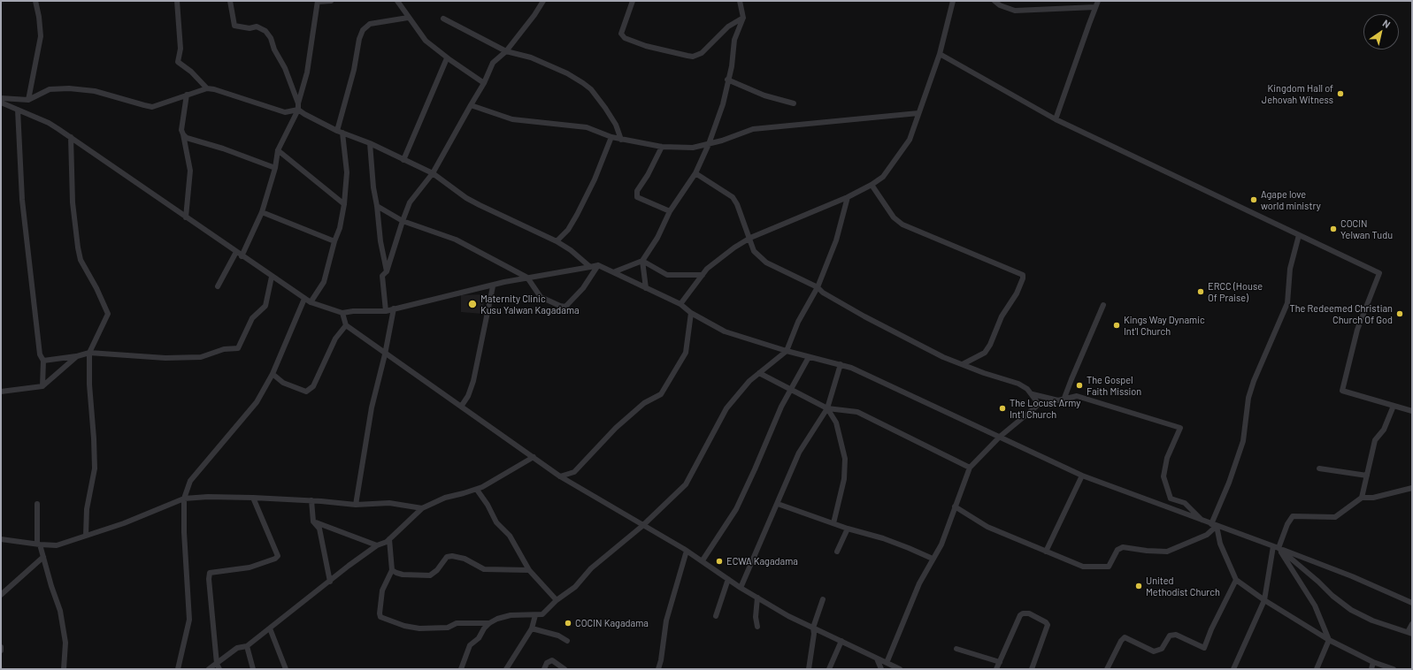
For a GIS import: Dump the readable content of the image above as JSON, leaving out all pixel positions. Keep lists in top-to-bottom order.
{
  "places": [
    "Kingdom Hall of Jehovah Witness",
    "Agape love world ministry",
    "COCIN Yelwan Tudu",
    "ERCC (House Of Praise)",
    "Maternity Clinic Kusu Yalwan Kagadama",
    "The Redeemed Christian Church Of God",
    "Kings Way Dynamic Int'l Church",
    "The Gospel Faith Mission",
    "The Locust Army Int'l Church",
    "ECWA Kagadama",
    "United Methodist Church",
    "COCIN Kagadama"
  ],
  "north": "top right"
}
